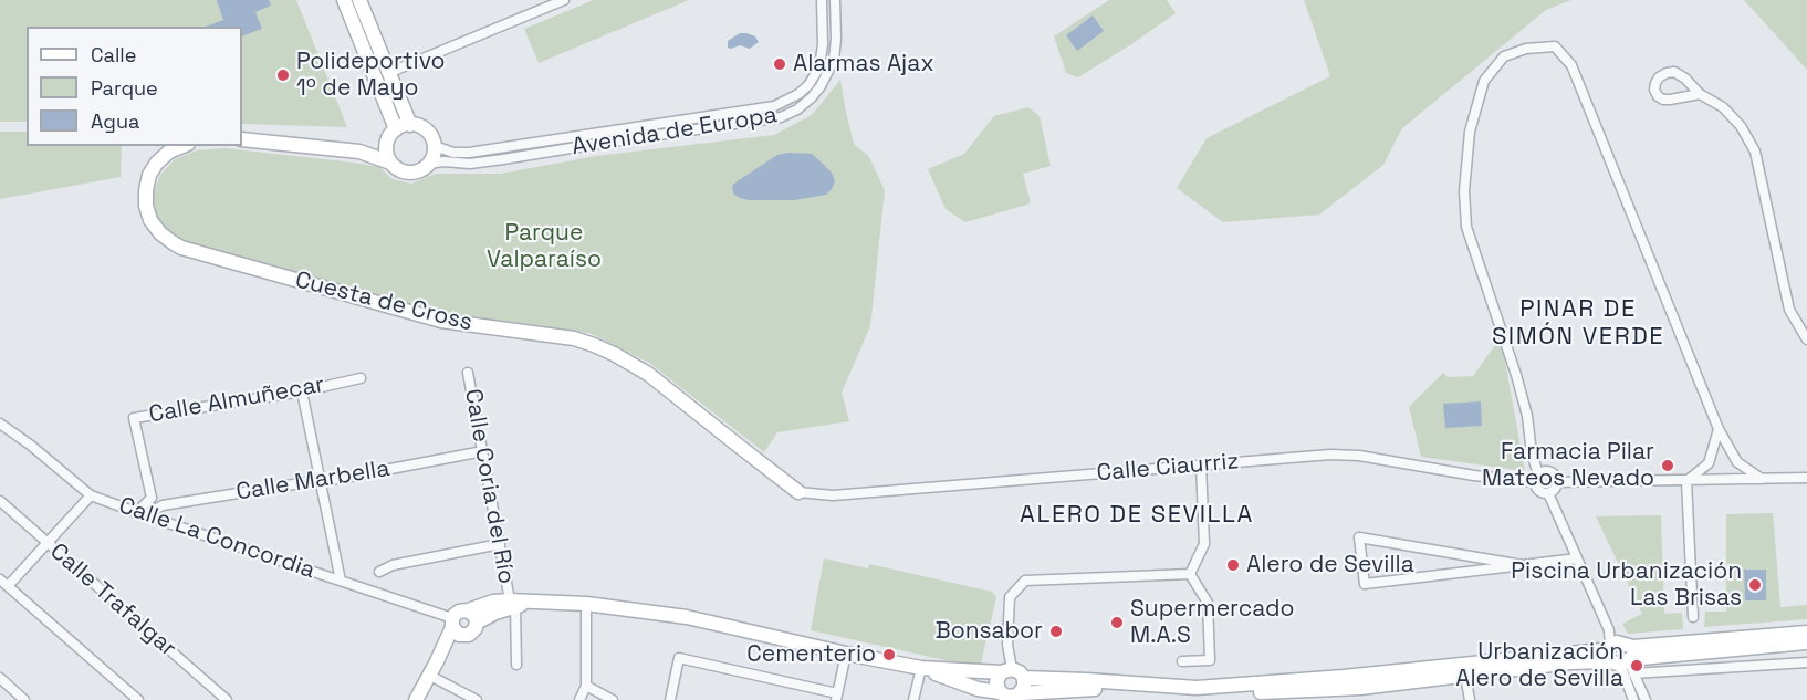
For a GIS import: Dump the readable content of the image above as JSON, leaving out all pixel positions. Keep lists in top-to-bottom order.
{
  "streets": {
    "street": [
      "Avenida de Europa",
      "Cuesta de Cross",
      "Calle Almuñecar",
      "Calle Ciaurriz",
      "Calle Marbella",
      "Calle Coria del Río",
      "Calle La Concordia",
      "Calle Trafalgar"
    ]
  },
  "crossings": [
    ["Cuesta de Cross", "Calle Ciaurriz"],
    ["Calle Almuñecar", "Calle Marbella"],
    ["Calle Almuñecar", "Calle La Concordia"],
    ["Calle Marbella", "Calle Coria del Río"],
    ["Calle Marbella", "Calle La Concordia"]
  ],
  "districts": ["PINAR DE SIMÓN VERDE", "ALERO DE SEVILLA"],
  "parks": ["Parque Valparaíso"],
  "places": [
    "Alarmas Ajax",
    "Polideportivo 1º de Mayo",
    "Farmacia Pilar Mateos Nevado",
    "Alero de Sevilla",
    "Piscina Urbanización Las Brisas",
    "Supermercado M.A.S",
    "Bonsabor",
    "Cementerio",
    "Urbanización Alero de Sevilla"
  ],
  "legend": ["Calle", "Parque", "Agua"]
}
